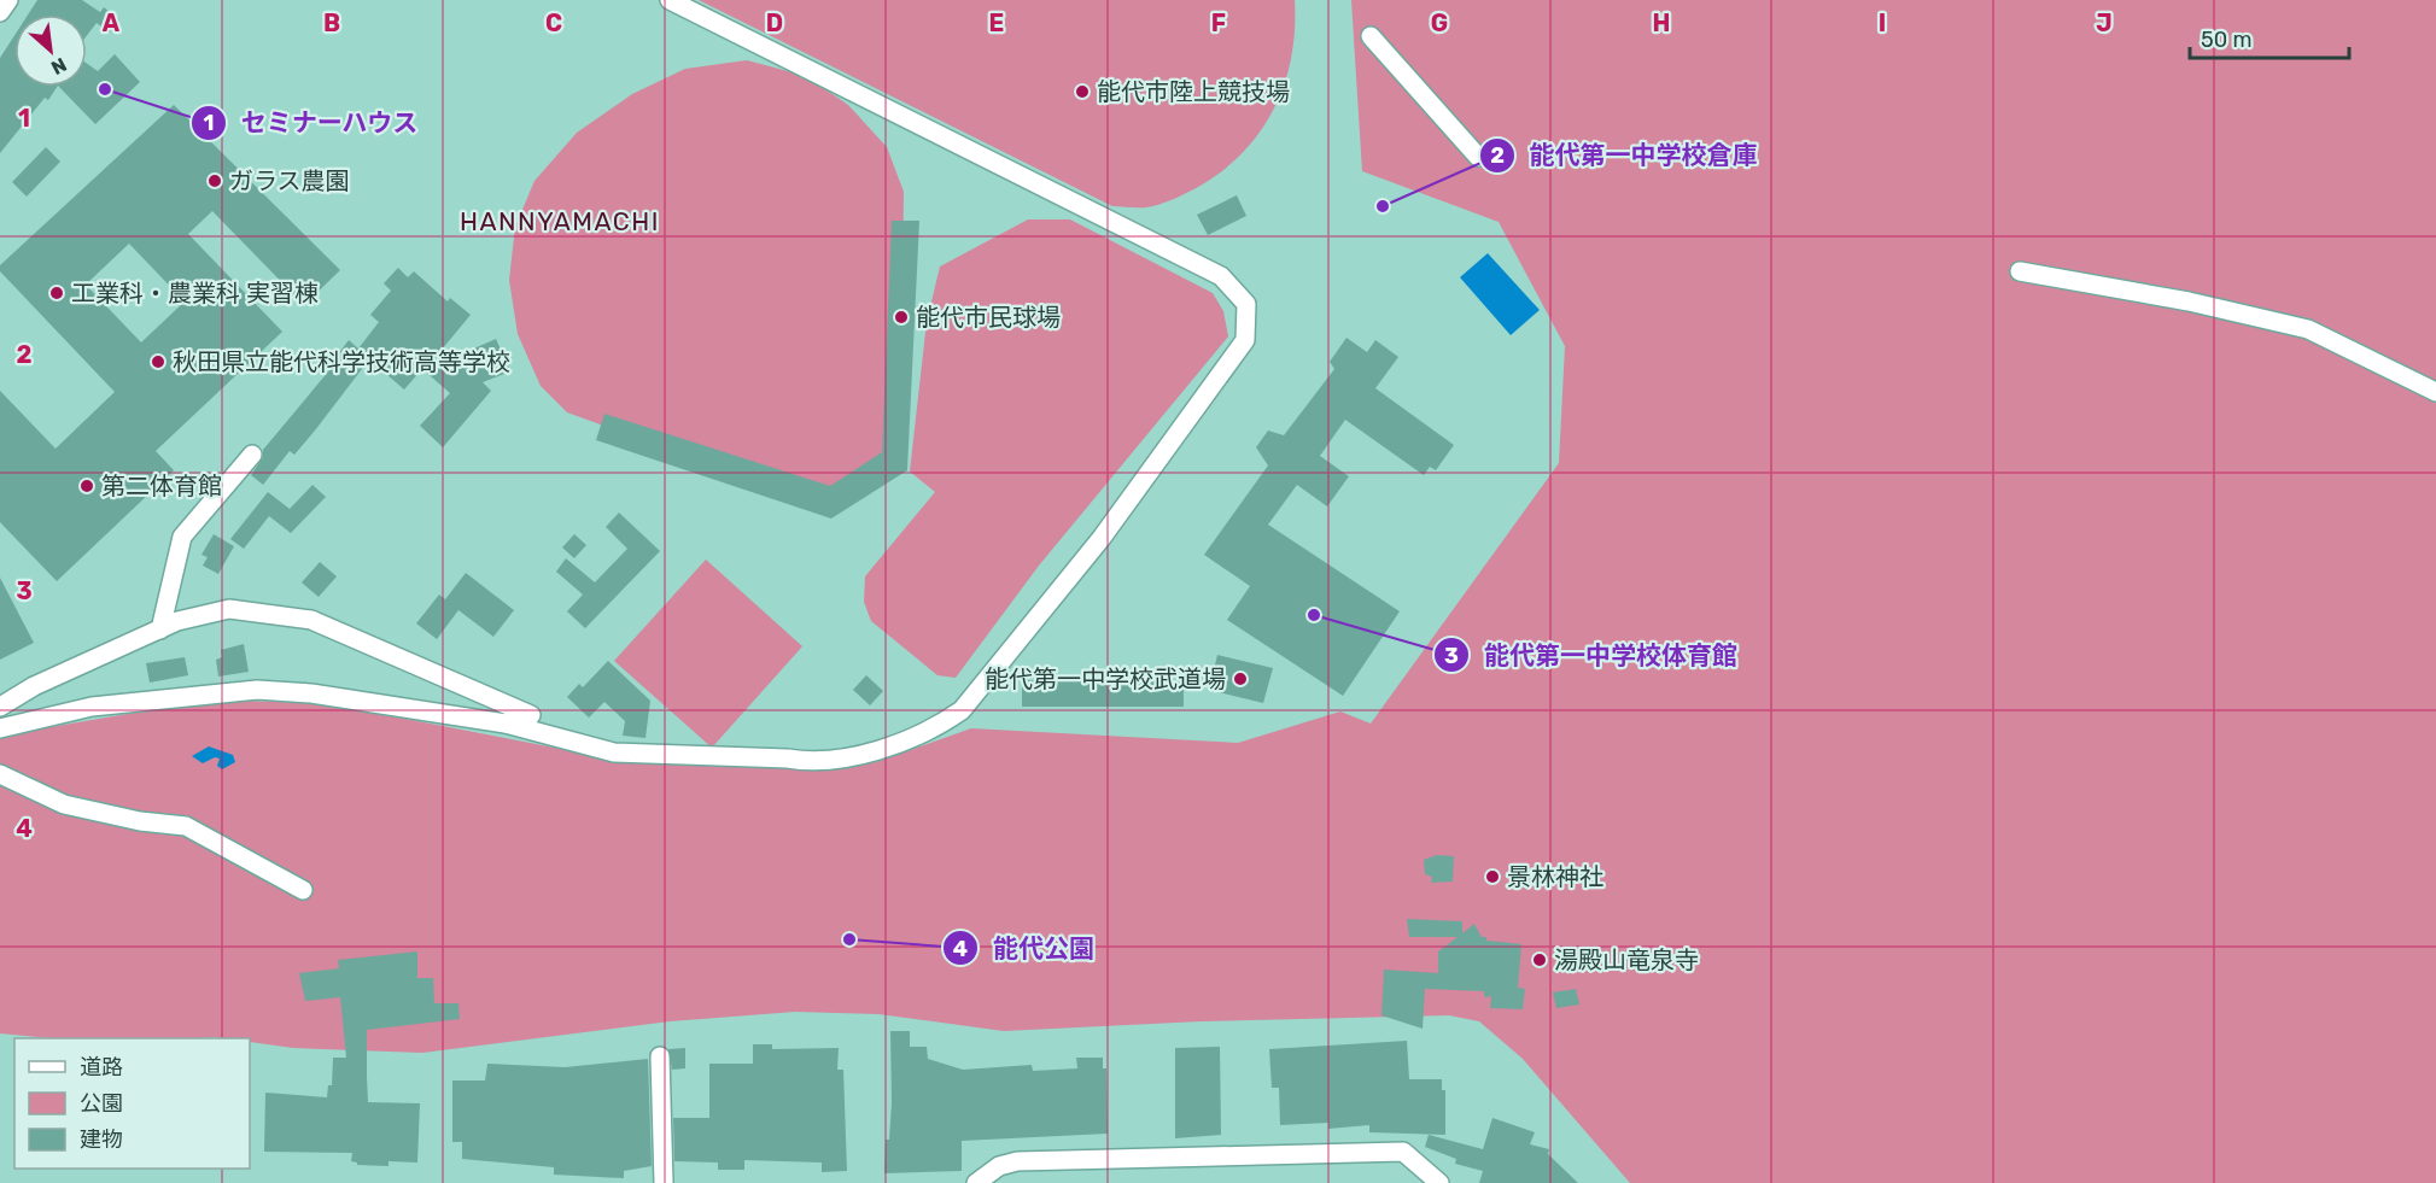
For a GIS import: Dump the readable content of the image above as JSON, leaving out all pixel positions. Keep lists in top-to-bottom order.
{
  "districts": ["HANNYAMACHI"],
  "places": [
    "セミナーハウス",
    "能代市陸上競技場",
    "ガラス農園",
    "能代第一中学校倉庫",
    "工業科・農業科 実習棟",
    "能代市民球場",
    "秋田県立能代科学技術高等学校",
    "第二体育館",
    "能代第一中学校体育館",
    "能代第一中学校武道場",
    "景林神社",
    "能代公園",
    "湯殿山竜泉寺"
  ],
  "legend": ["道路", "公園", "建物"],
  "scale_bar": "50 m",
  "north": "bottom right",
  "grid": {
    "columns": [
      "A",
      "B",
      "C",
      "D",
      "E",
      "F",
      "G",
      "H",
      "I",
      "J"
    ],
    "rows": [
      "1",
      "2",
      "3",
      "4"
    ]
  }
}
